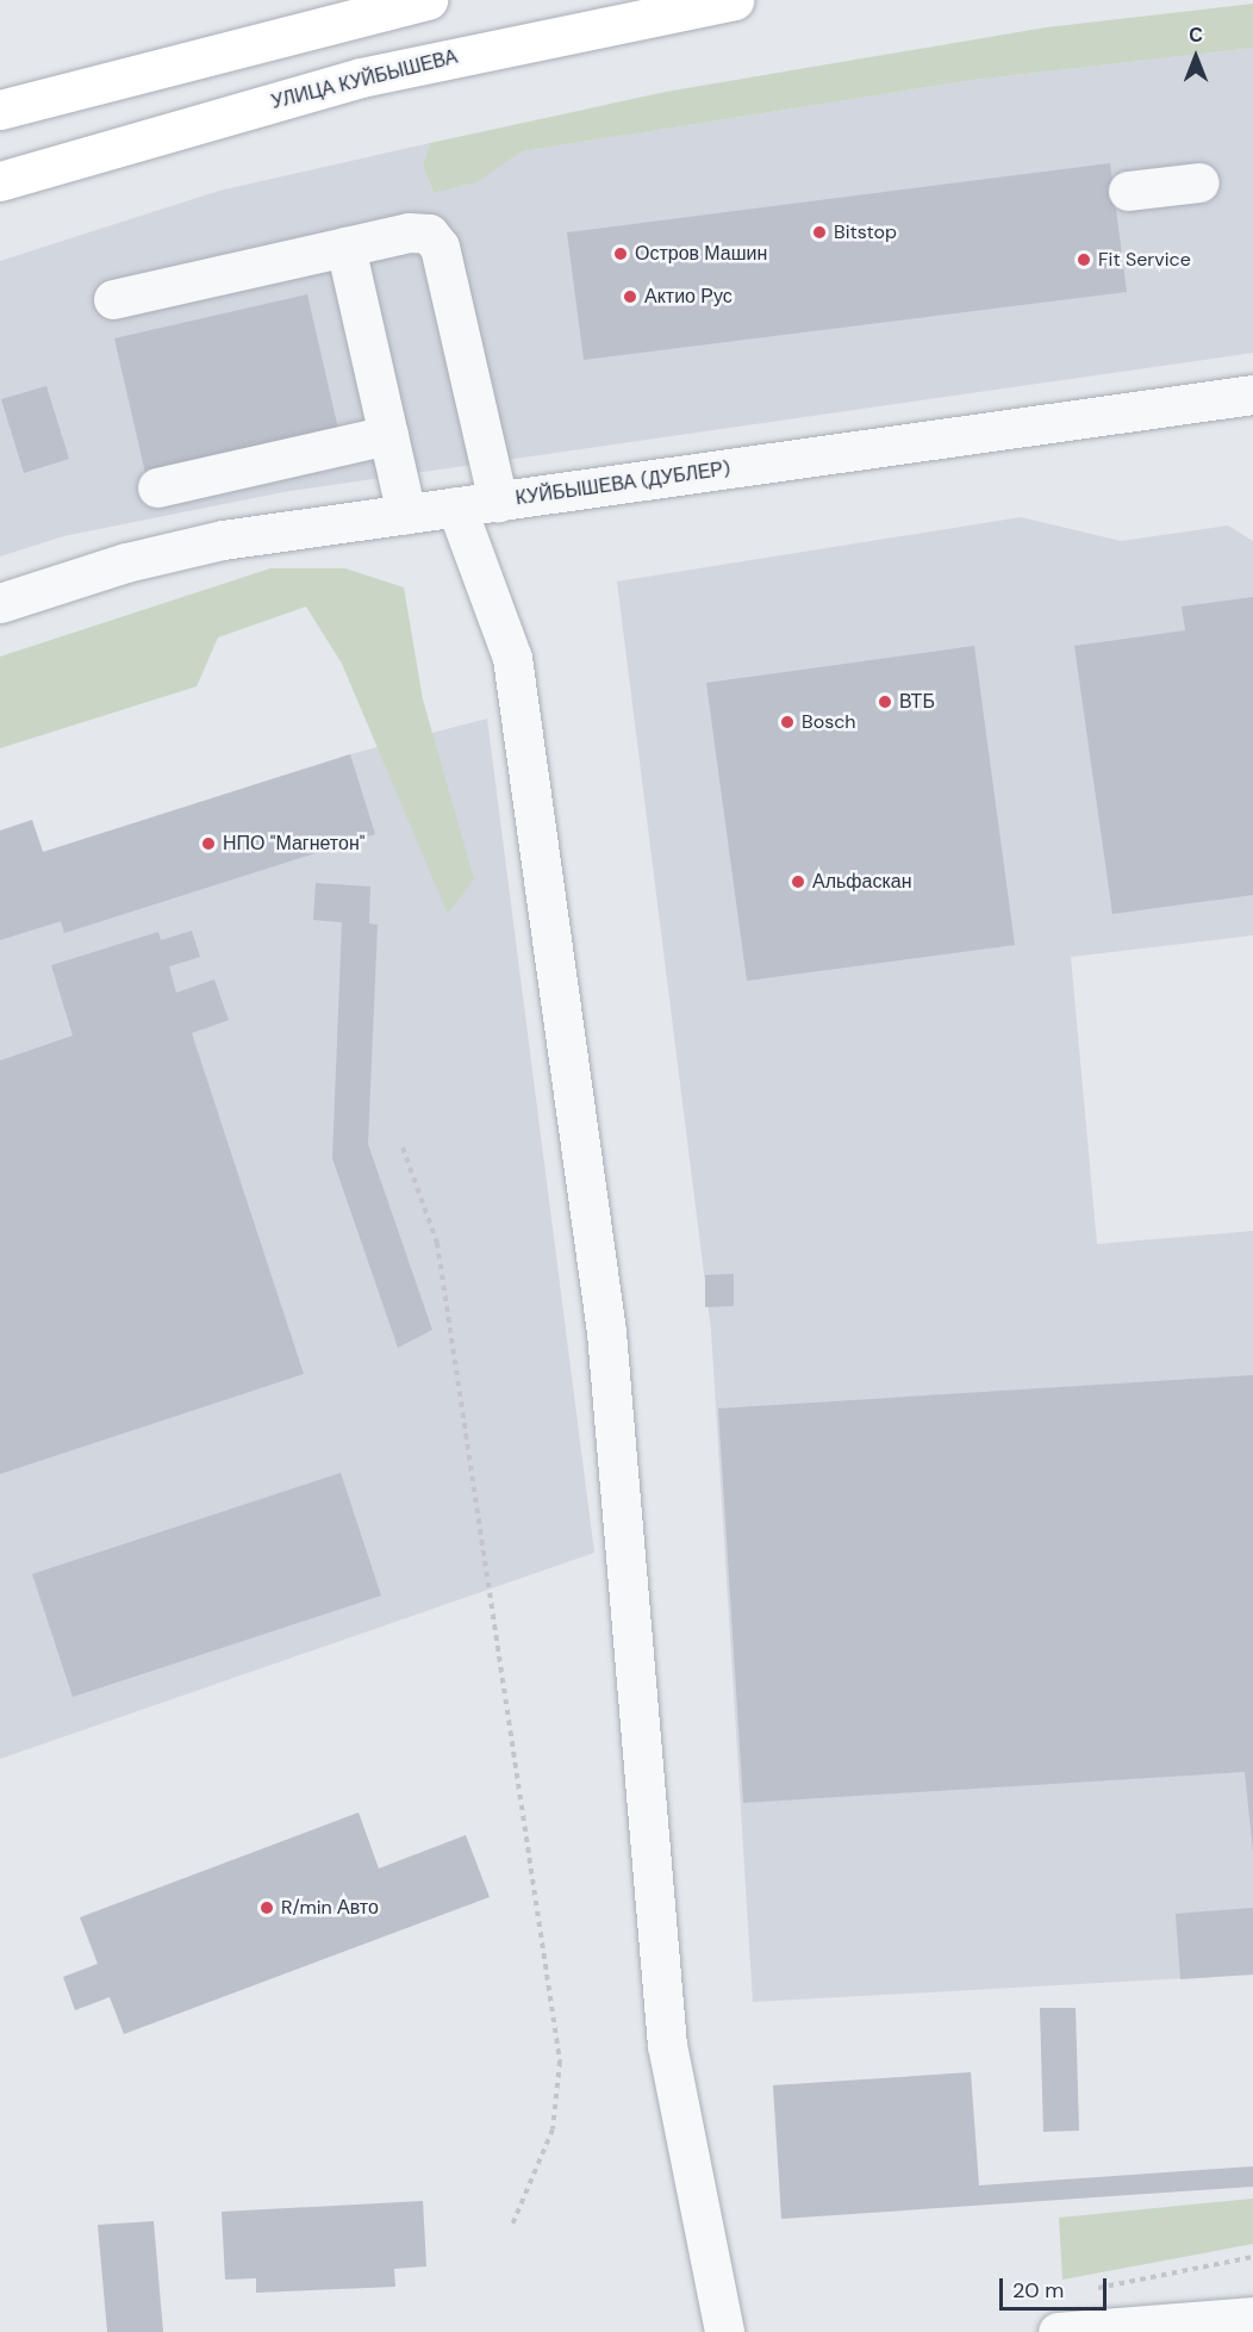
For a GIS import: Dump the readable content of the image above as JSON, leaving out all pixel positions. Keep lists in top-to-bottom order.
{
  "streets": {
    "highway": ["УЛИЦА КУЙБЫШЕВА"],
    "street": ["КУЙБЫШЕВА (ДУБЛЕР)"]
  },
  "places": [
    "Bitstop",
    "Остров Машин",
    "Fit Service",
    "Актио Рус",
    "ВТБ",
    "Bosch",
    "НПО \"Магнетон\"",
    "Альфаскан",
    "R/min Авто"
  ],
  "scale_bar": "20 m",
  "north": "top"
}
